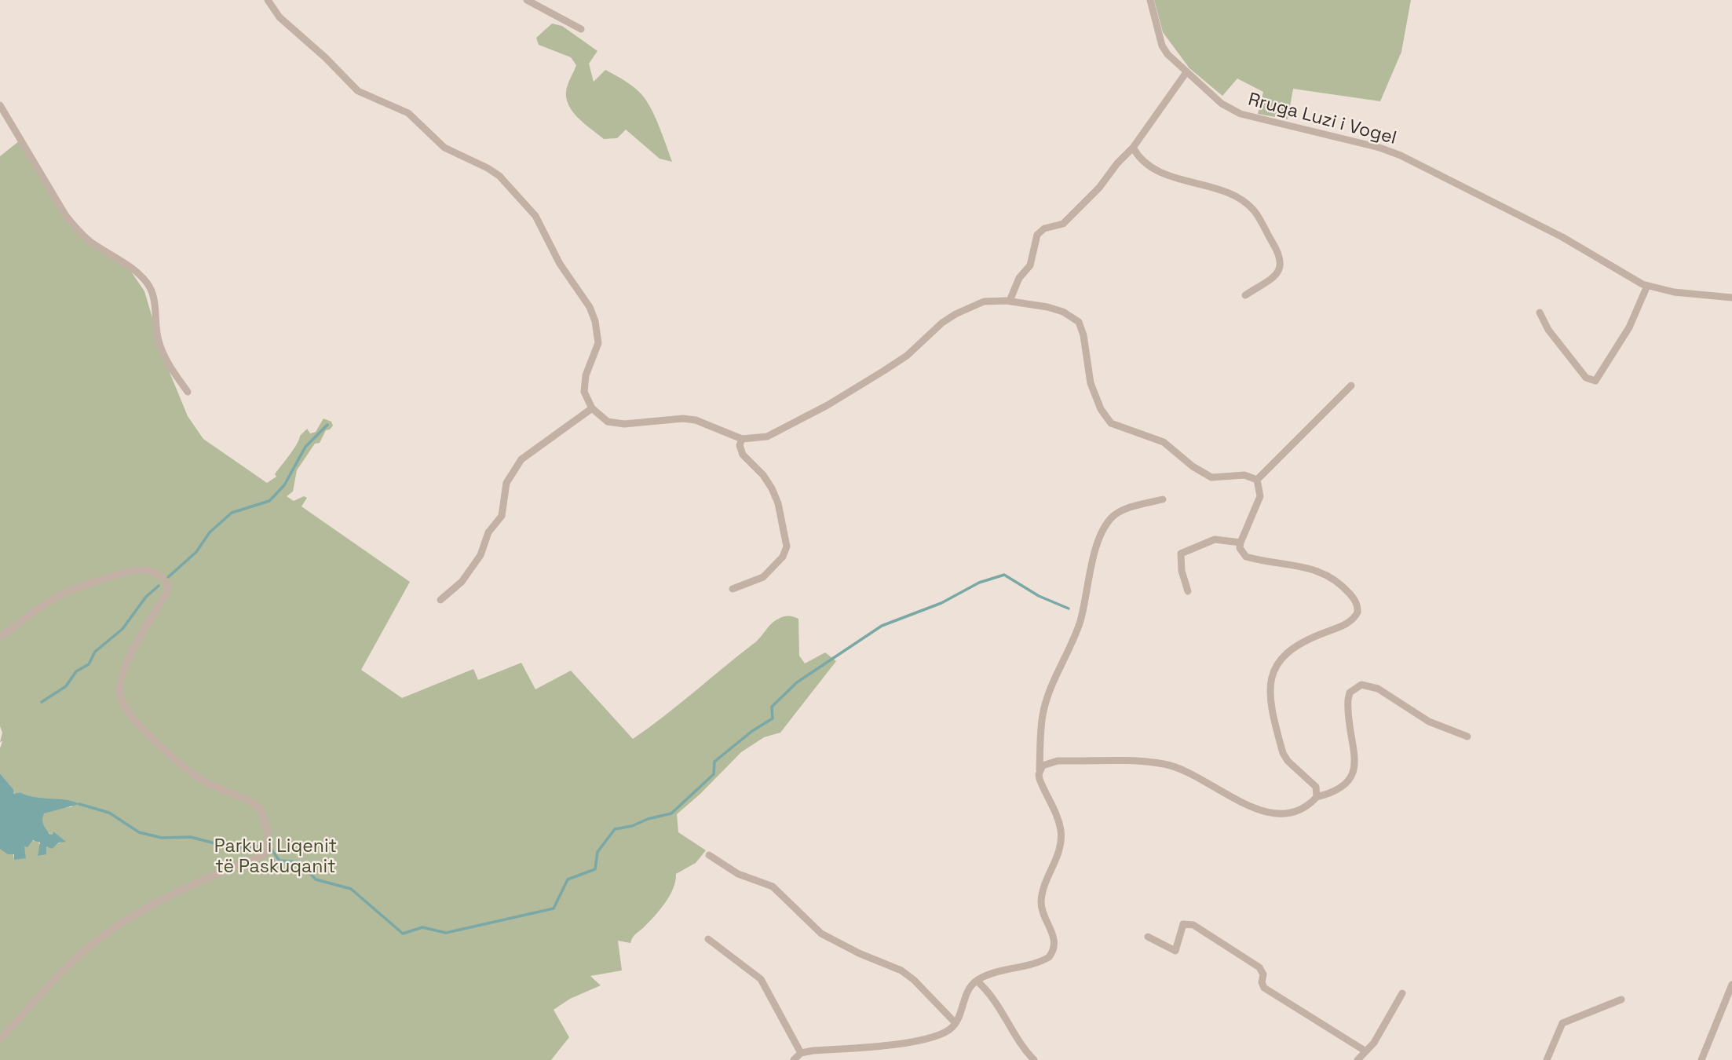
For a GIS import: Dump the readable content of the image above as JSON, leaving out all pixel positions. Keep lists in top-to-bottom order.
{
  "streets": {
    "street": ["Rruga Luzi i Vogel"]
  },
  "parks": ["Parku i Liqenit të Paskuqanit"]
}
